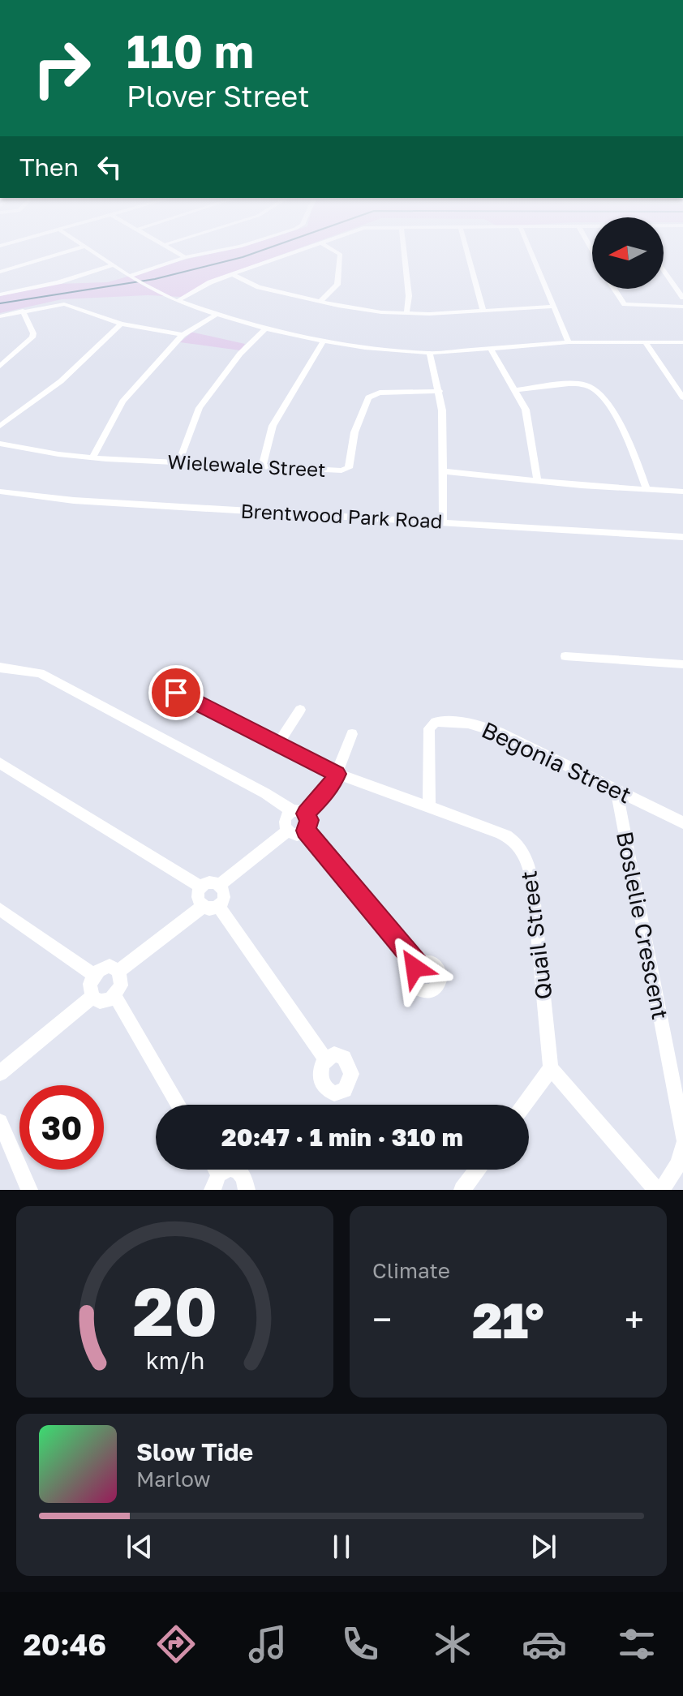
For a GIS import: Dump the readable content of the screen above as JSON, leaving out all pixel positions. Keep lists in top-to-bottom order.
{
  "streets": {
    "street": [
      "Wielewale Street",
      "Brentwood Park Road",
      "Begonia Street",
      "Boslelie Crescent",
      "Quail Street"
    ]
  },
  "crossings": [
    ["Begonia Street", "Boslelie Crescent"],
    ["Begonia Street", "Quail Street"]
  ],
  "north": "left",
  "page": {
    "turn": ["110 m", "Plover Street"],
    "then": "Then",
    "limit": "30",
    "trip": "20:47 · 1 min · 310 m",
    "tile": "Climate",
    "heat": ["−", "21°", "+"],
    "song": ["Slow Tide", "Marlow"],
    "tabs": "20:46",
    "gauge": ["20", "km/h"]
  }
}
